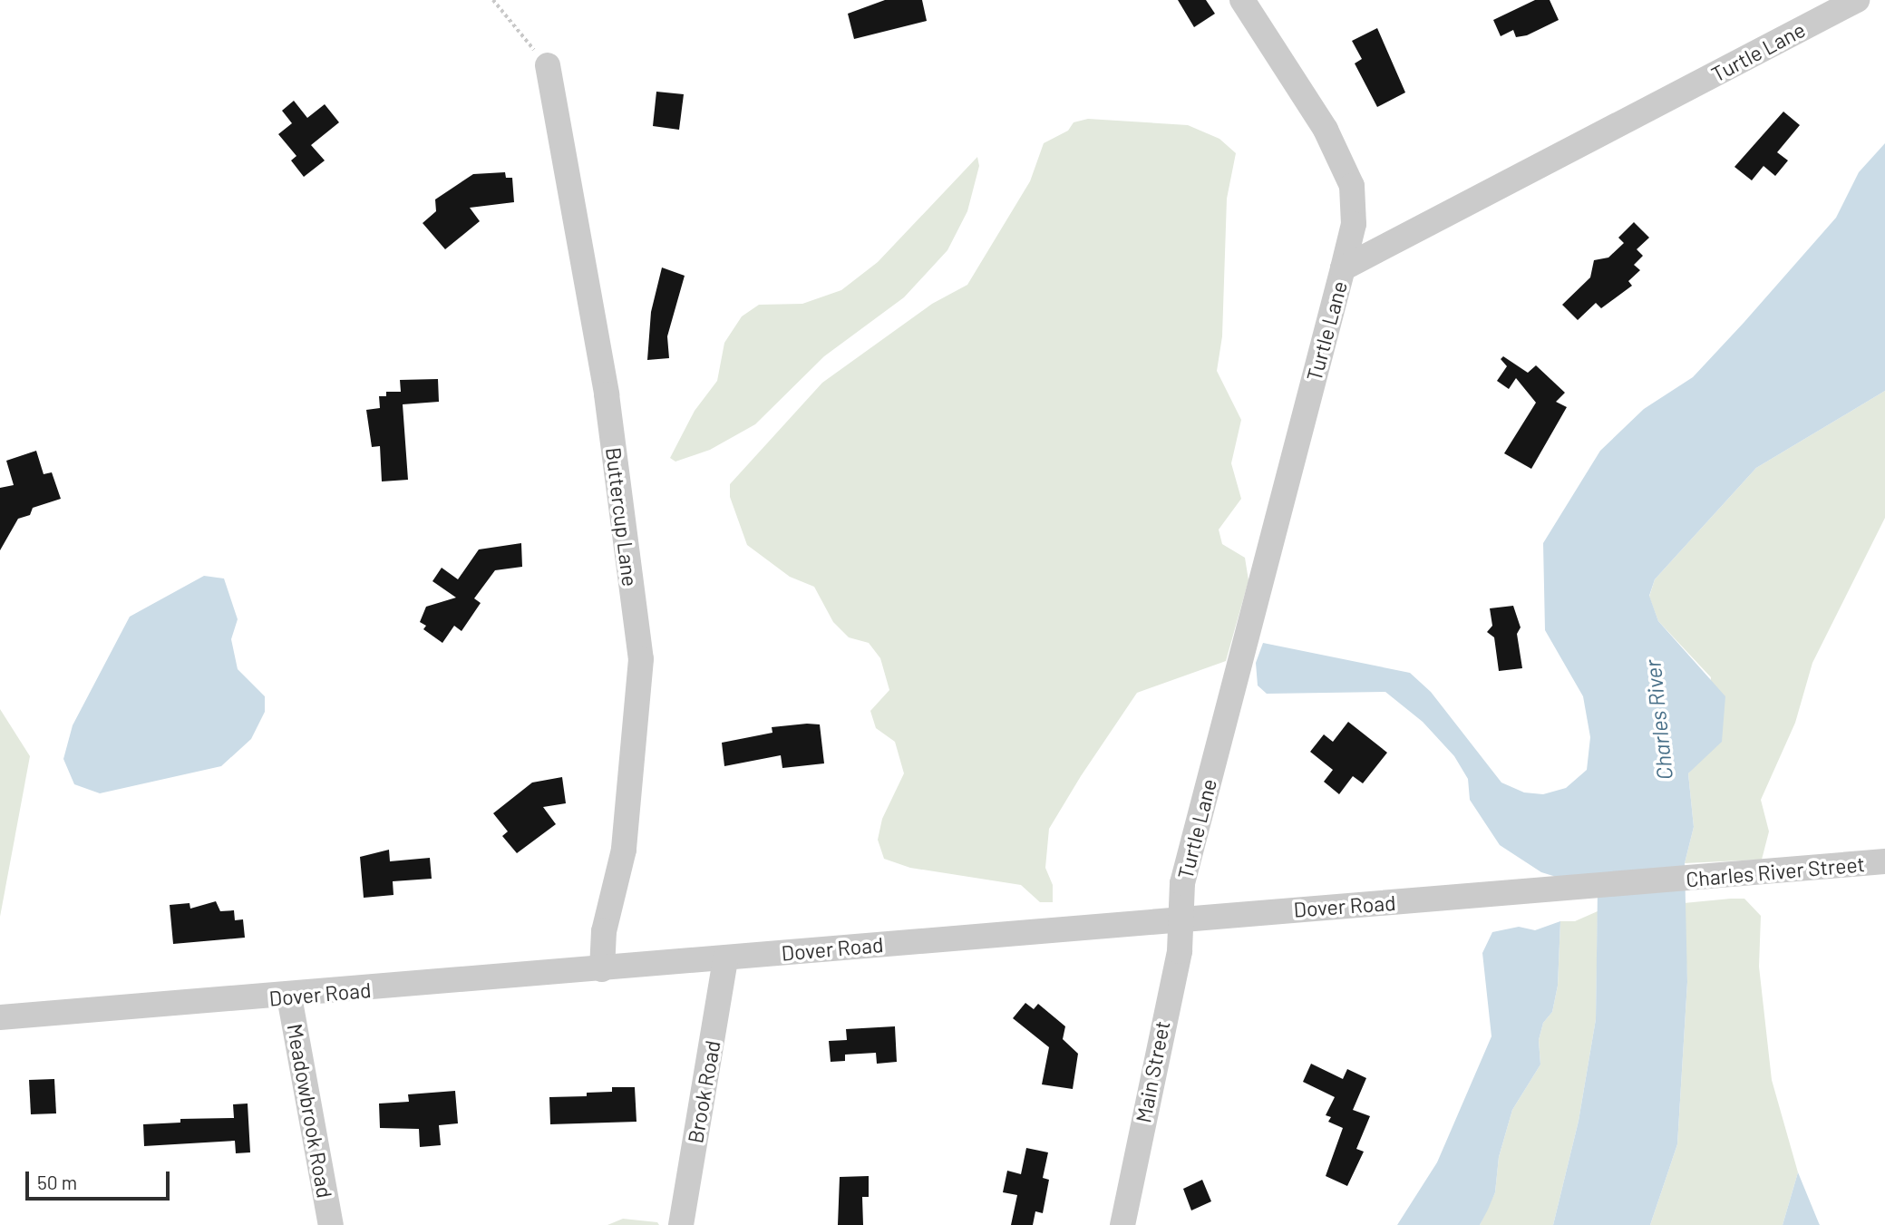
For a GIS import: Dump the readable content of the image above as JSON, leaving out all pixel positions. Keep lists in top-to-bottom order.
{
  "streets": {
    "street": [
      "Turtle Lane",
      "Buttercup Lane",
      "Charles River Street",
      "Dover Road",
      "Main Street",
      "Brook Road",
      "Meadowbrook Road"
    ]
  },
  "crossings": [
    ["Turtle Lane", "Dover Road"],
    ["Turtle Lane", "Main Street"],
    ["Buttercup Lane", "Dover Road"],
    ["Charles River Street", "Dover Road"],
    ["Dover Road", "Main Street"],
    ["Dover Road", "Brook Road"],
    ["Dover Road", "Meadowbrook Road"]
  ],
  "water": ["Charles River"],
  "scale_bar": "50 m"
}
